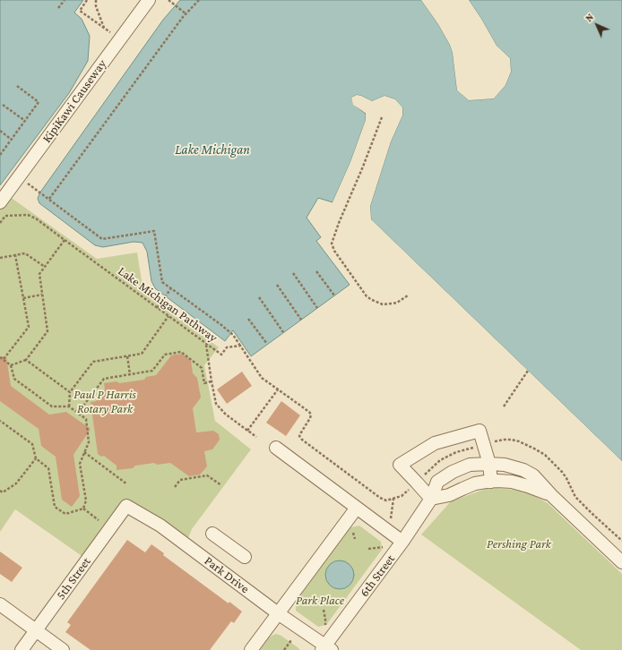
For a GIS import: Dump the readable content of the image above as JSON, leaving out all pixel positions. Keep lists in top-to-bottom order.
{
  "streets": {
    "street": [
      "KipiKawi Causeway",
      "Park Drive",
      "6th Street",
      "5th Street"
    ],
    "path": ["Lake Michigan Pathway"]
  },
  "crossings": [
    ["Park Drive", "6th Street"],
    ["Park Drive", "5th Street"]
  ],
  "water": ["Lake Michigan"],
  "parks": ["Paul P Harris Rotary Park", "Pershing Park", "Park Place"],
  "north": "top left"
}
